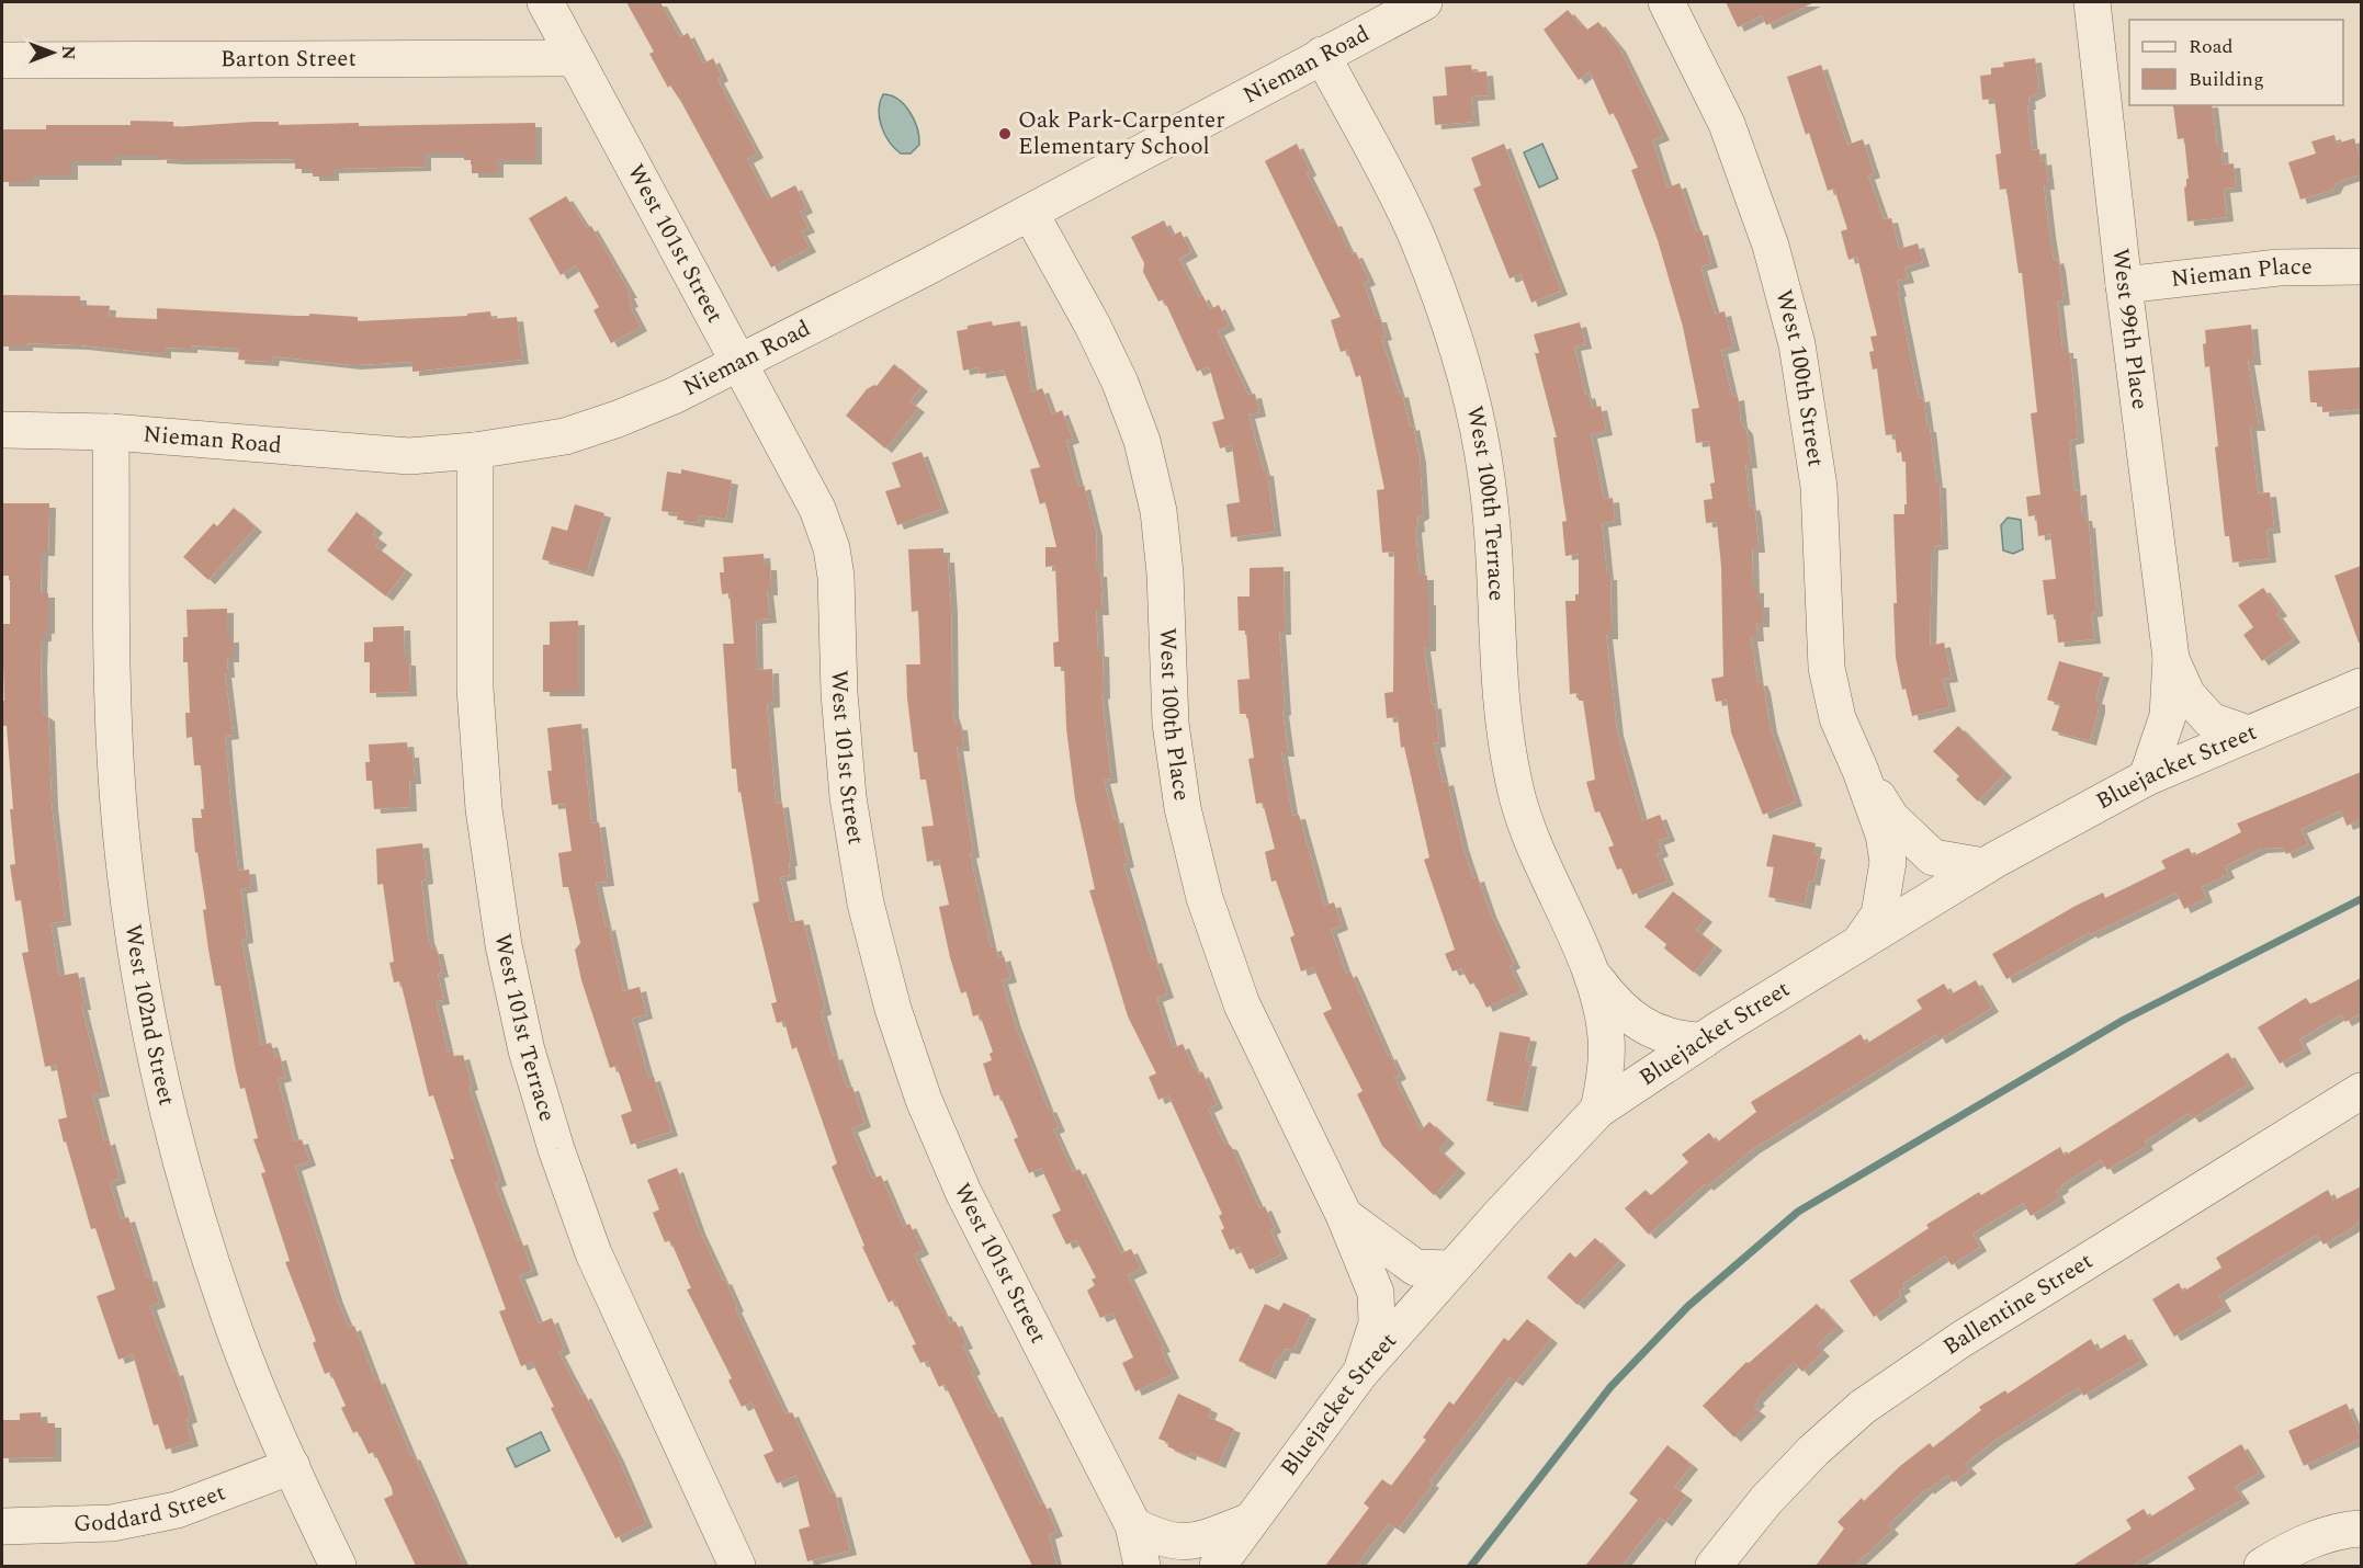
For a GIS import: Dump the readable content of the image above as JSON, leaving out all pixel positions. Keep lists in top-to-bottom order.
{
  "streets": {
    "street": [
      "Barton Street",
      "Nieman Road",
      "West 101st Street",
      "Nieman Place",
      "West 99th Place",
      "West 100th Street",
      "West 100th Terrace",
      "West 100th Place",
      "Bluejacket Street",
      "West 102nd Street",
      "West 101st Terrace",
      "Ballentine Street",
      "Goddard Street"
    ]
  },
  "crossings": [
    ["Barton Street", "West 101st Street"],
    ["Nieman Road", "West 101st Street"],
    ["Nieman Road", "West 100th Terrace"],
    ["Nieman Road", "West 100th Place"],
    ["Nieman Road", "West 102nd Street"],
    ["Nieman Road", "West 101st Terrace"],
    ["Nieman Place", "West 99th Place"],
    ["West 99th Place", "Bluejacket Street"],
    ["West 100th Street", "Bluejacket Street"],
    ["West 100th Terrace", "Bluejacket Street"],
    ["West 100th Place", "Bluejacket Street"],
    ["West 102nd Street", "Goddard Street"]
  ],
  "places": ["Oak Park-Carpenter Elementary School"],
  "legend": ["Road", "Building"],
  "north": "right"
}
